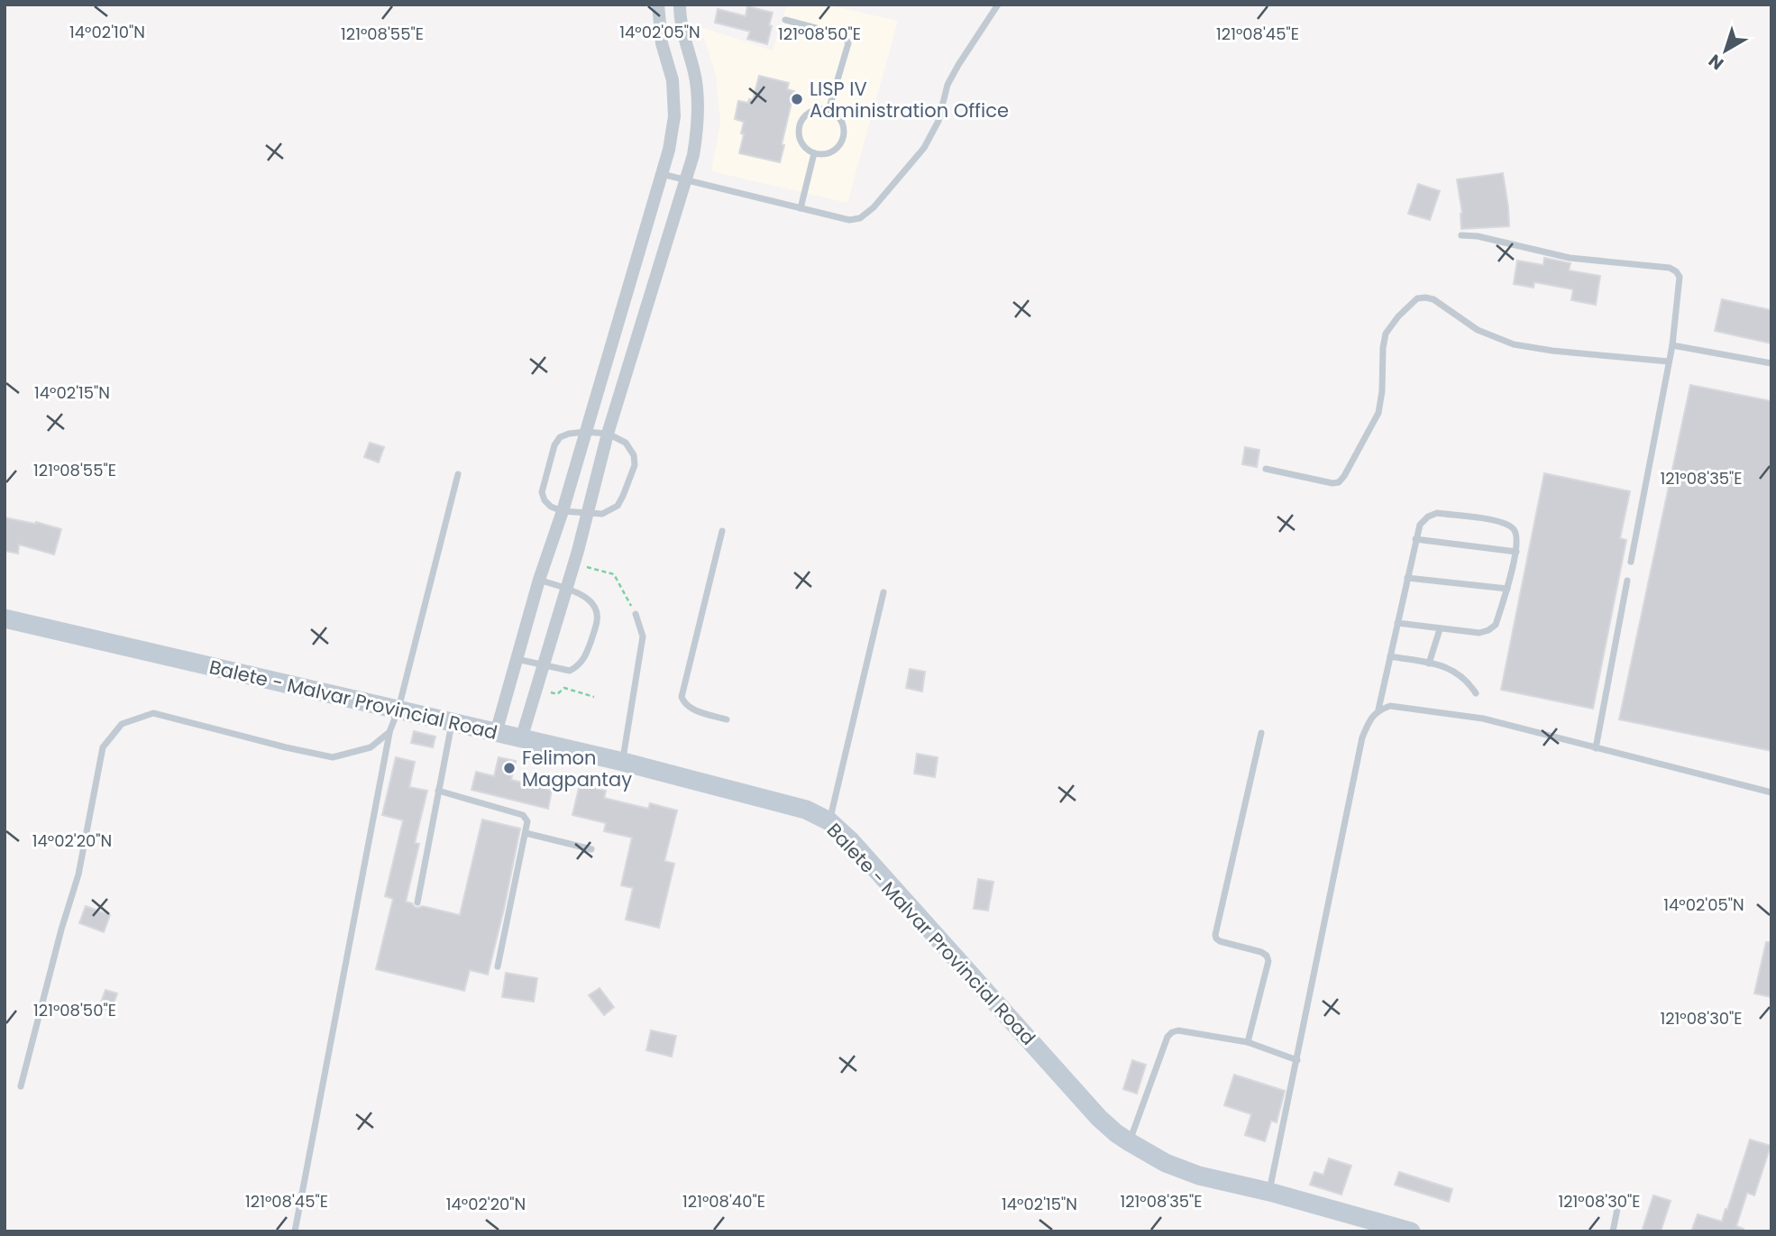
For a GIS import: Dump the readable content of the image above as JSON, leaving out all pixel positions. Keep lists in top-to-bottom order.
{
  "streets": {
    "main road": ["Balete - Malvar Provincial Road"]
  },
  "places": ["LISP IV Administration Office", "Felimon Magpantay"],
  "north": "bottom left",
  "coordinates": [
    "14°02'10\"N",
    "14°02'05\"N",
    "121°08'55\"E",
    "121°08'50\"E",
    "121°08'45\"E",
    "14°02'15\"N",
    "121°08'35\"E",
    "14°02'20\"N",
    "121°08'30\"E",
    "121°08'40\"E"
  ]
}
